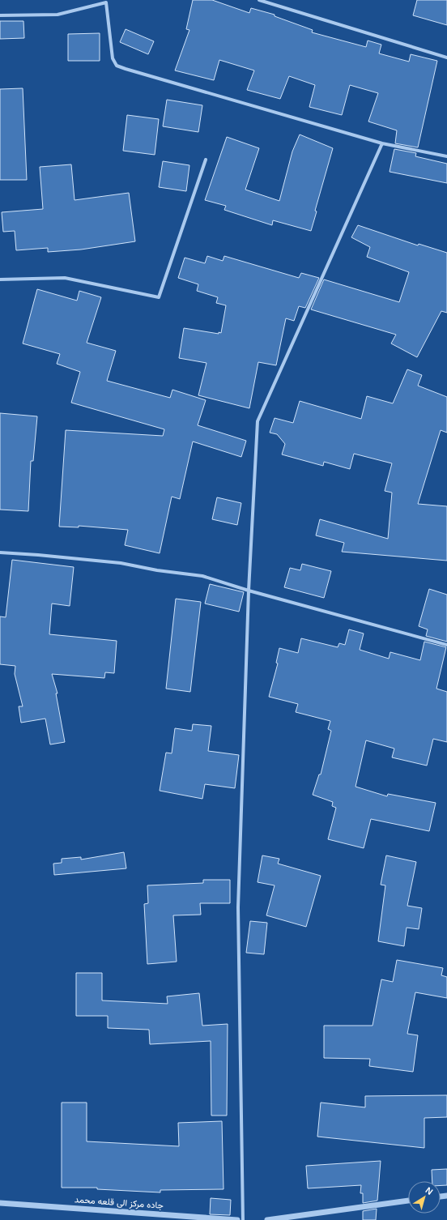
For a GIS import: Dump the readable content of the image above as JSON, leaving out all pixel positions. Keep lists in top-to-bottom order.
{
  "streets": {
    "street": ["جاده مرکز الی قلعه محمد"]
  },
  "north": "top right"
}
